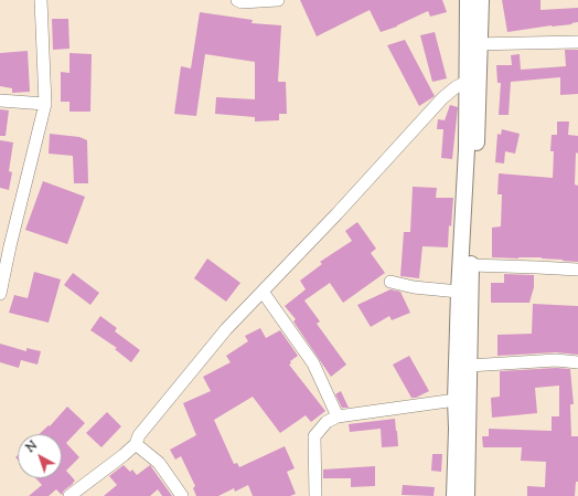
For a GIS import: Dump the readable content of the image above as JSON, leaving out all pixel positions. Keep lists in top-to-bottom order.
{
  "north": "top left"
}
